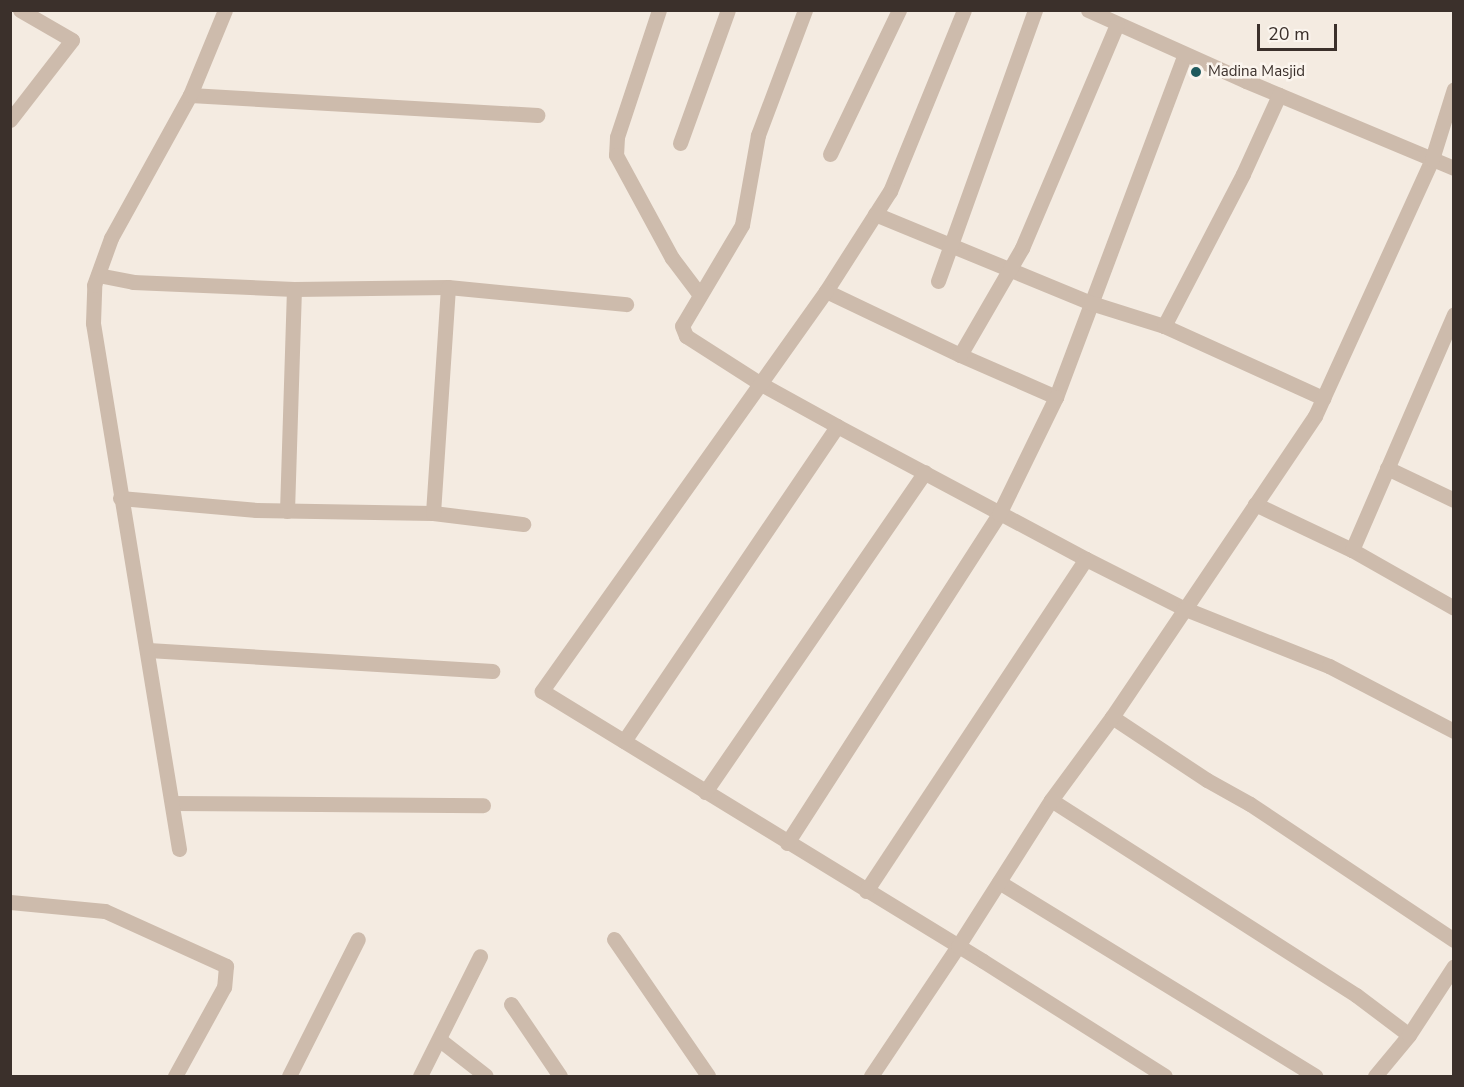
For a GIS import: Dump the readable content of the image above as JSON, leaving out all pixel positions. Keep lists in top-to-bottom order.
{
  "places": ["Madina Masjid"],
  "scale_bar": "20 m"
}
